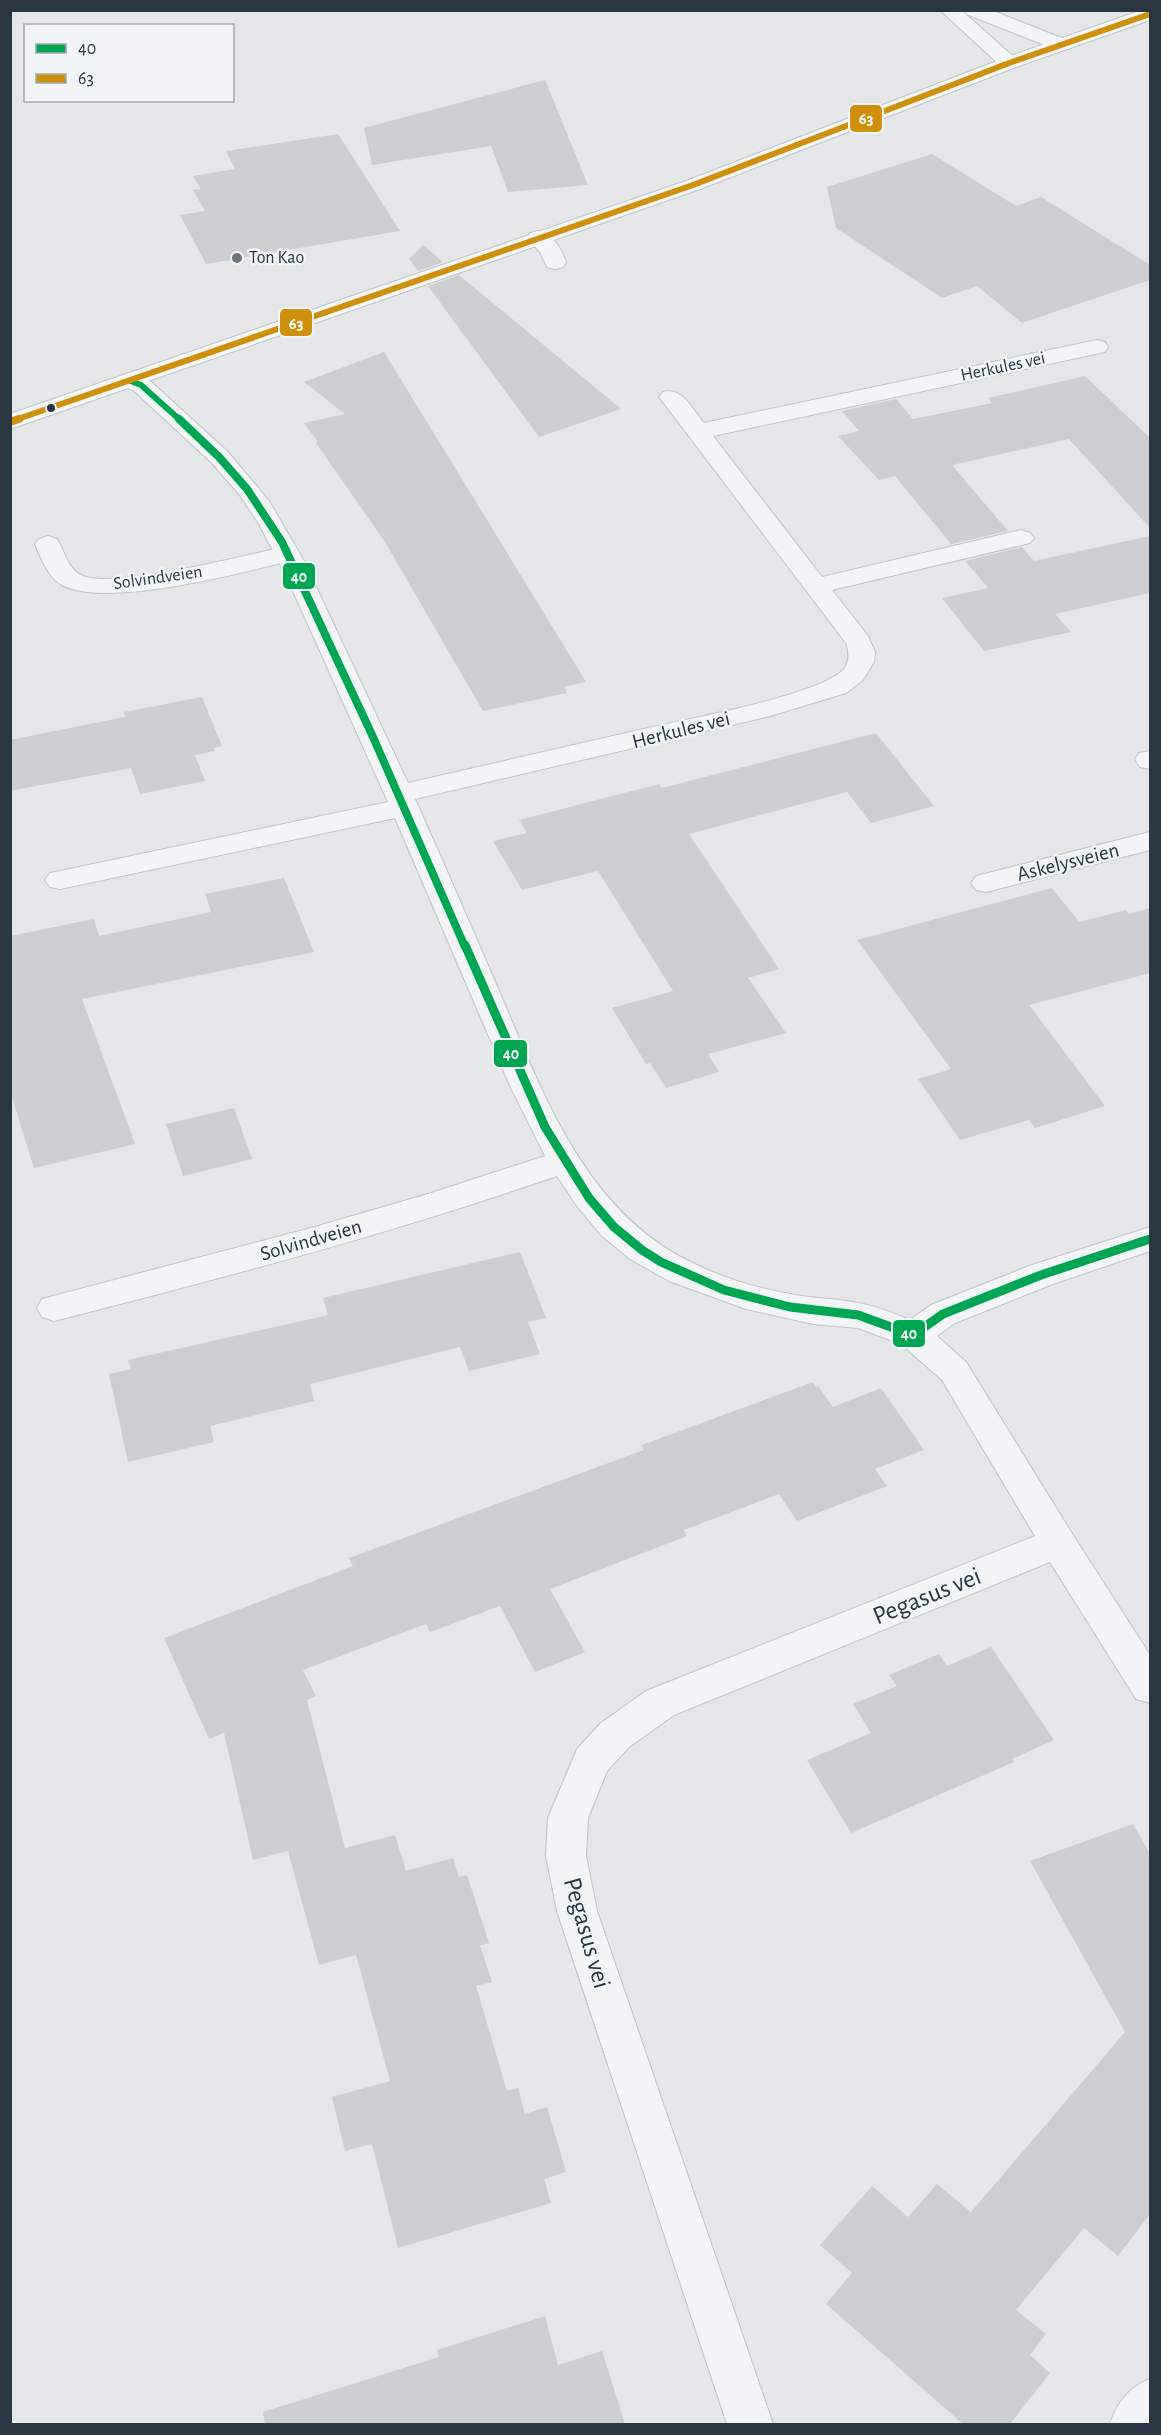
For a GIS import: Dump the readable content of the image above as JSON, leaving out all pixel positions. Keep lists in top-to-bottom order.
{
  "streets": {
    "street": [
      "Herkules vei",
      "Solvindveien",
      "Askelysveien",
      "Pegasus vei"
    ]
  },
  "places": ["Ton Kao"],
  "lines": ["transit line 63", "transit line 40"],
  "legend": ["40", "63"]
}
